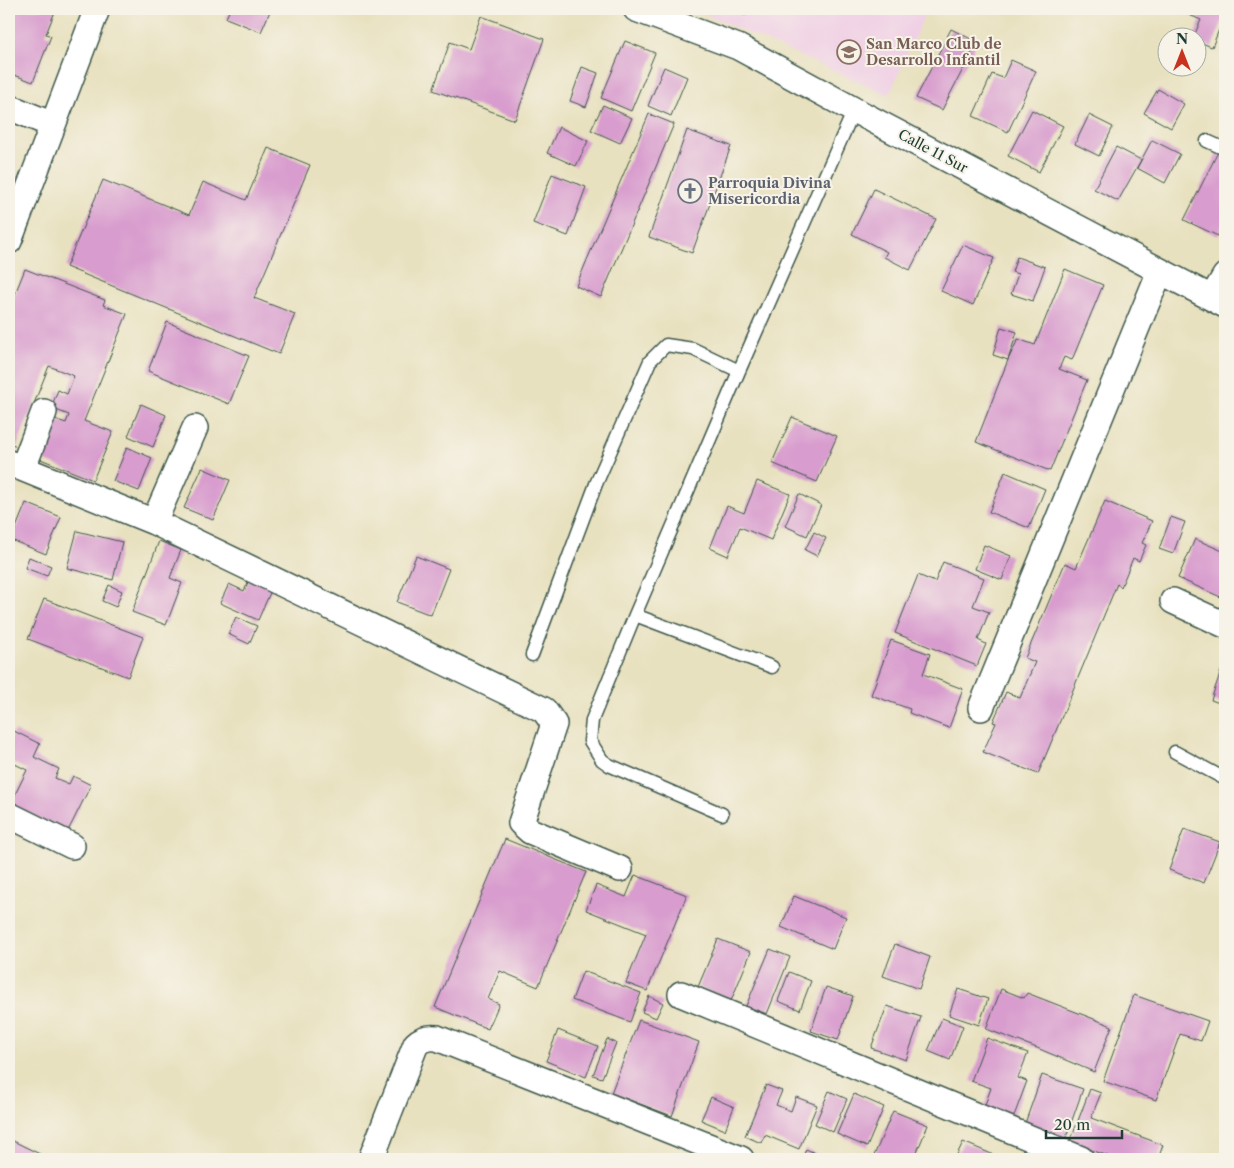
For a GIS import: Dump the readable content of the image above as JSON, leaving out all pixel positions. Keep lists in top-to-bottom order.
{
  "streets": {
    "street": ["Calle 11 Sur"]
  },
  "places": {
    "school or university": ["San Marco Club de Desarrollo Infantil"],
    "church": ["Parroquia Divina Misericordia"]
  },
  "scale_bar": "20 m",
  "north": "top"
}
